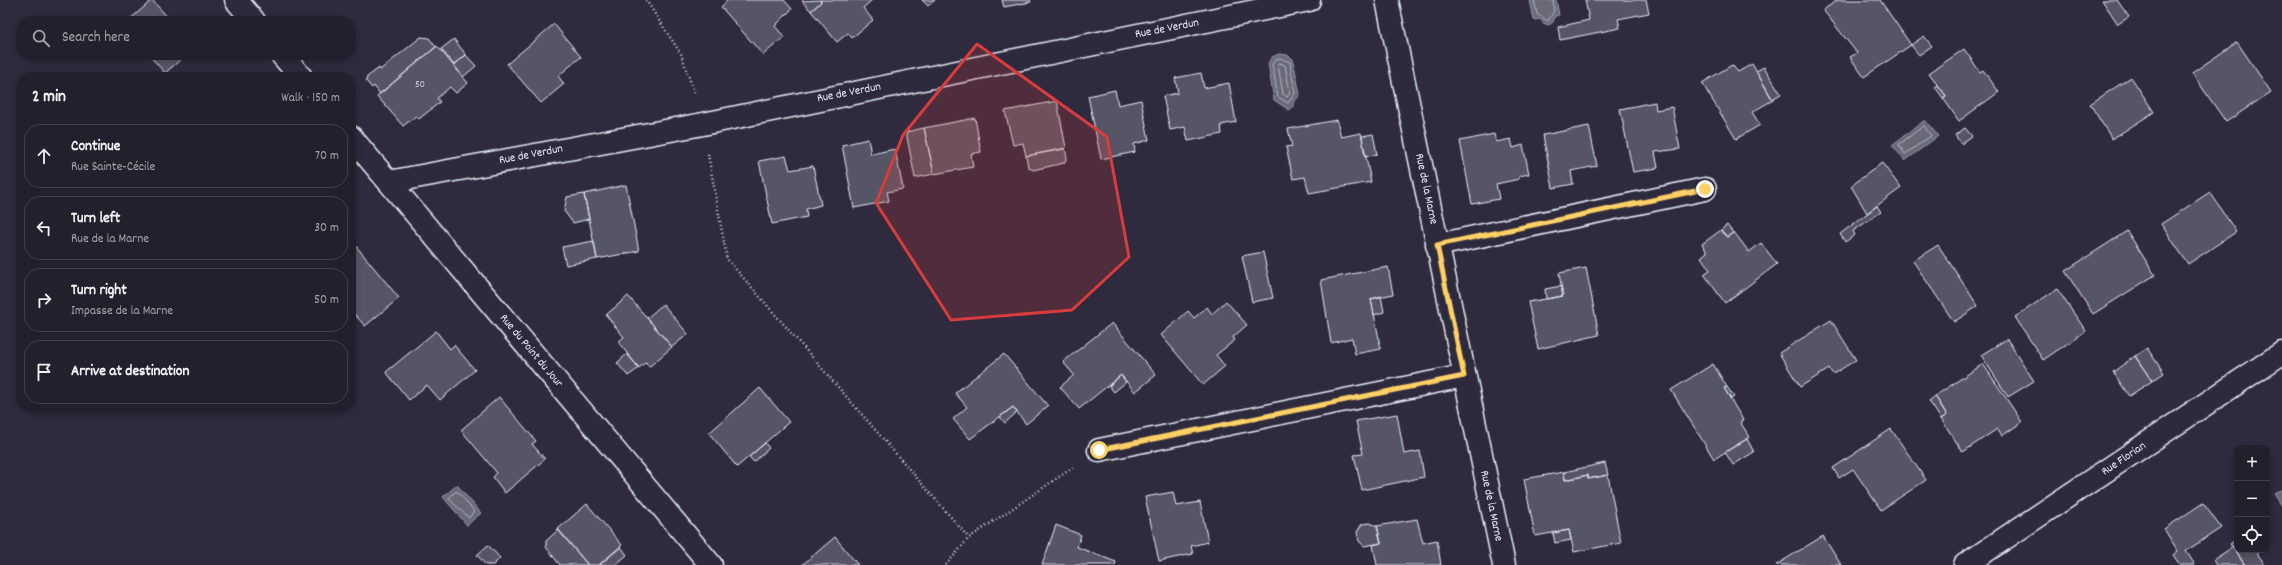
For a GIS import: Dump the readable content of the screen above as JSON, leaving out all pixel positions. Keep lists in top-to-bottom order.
{
  "streets": {
    "street": [
      "Rue de Verdun",
      "Rue de la Marne",
      "Rue du Point du Jour",
      "Rue Florian"
    ]
  },
  "crossings": [
    ["Rue de Verdun", "Rue du Point du Jour"]
  ],
  "house_numbers": ["50"],
  "page": {
    "search": "Search here",
    "heading": ["2 min", "Walk · 150 m"],
    "list": [
      ["Continue", "Rue Sainte-Cécile", "70 m"],
      ["Turn left", "Rue de la Marne", "30 m"],
      ["Turn right", "Impasse de la Marne", "50 m"],
      "Arrive at destination"
    ],
    "map_buttons": ["+", "−"]
  }
}
